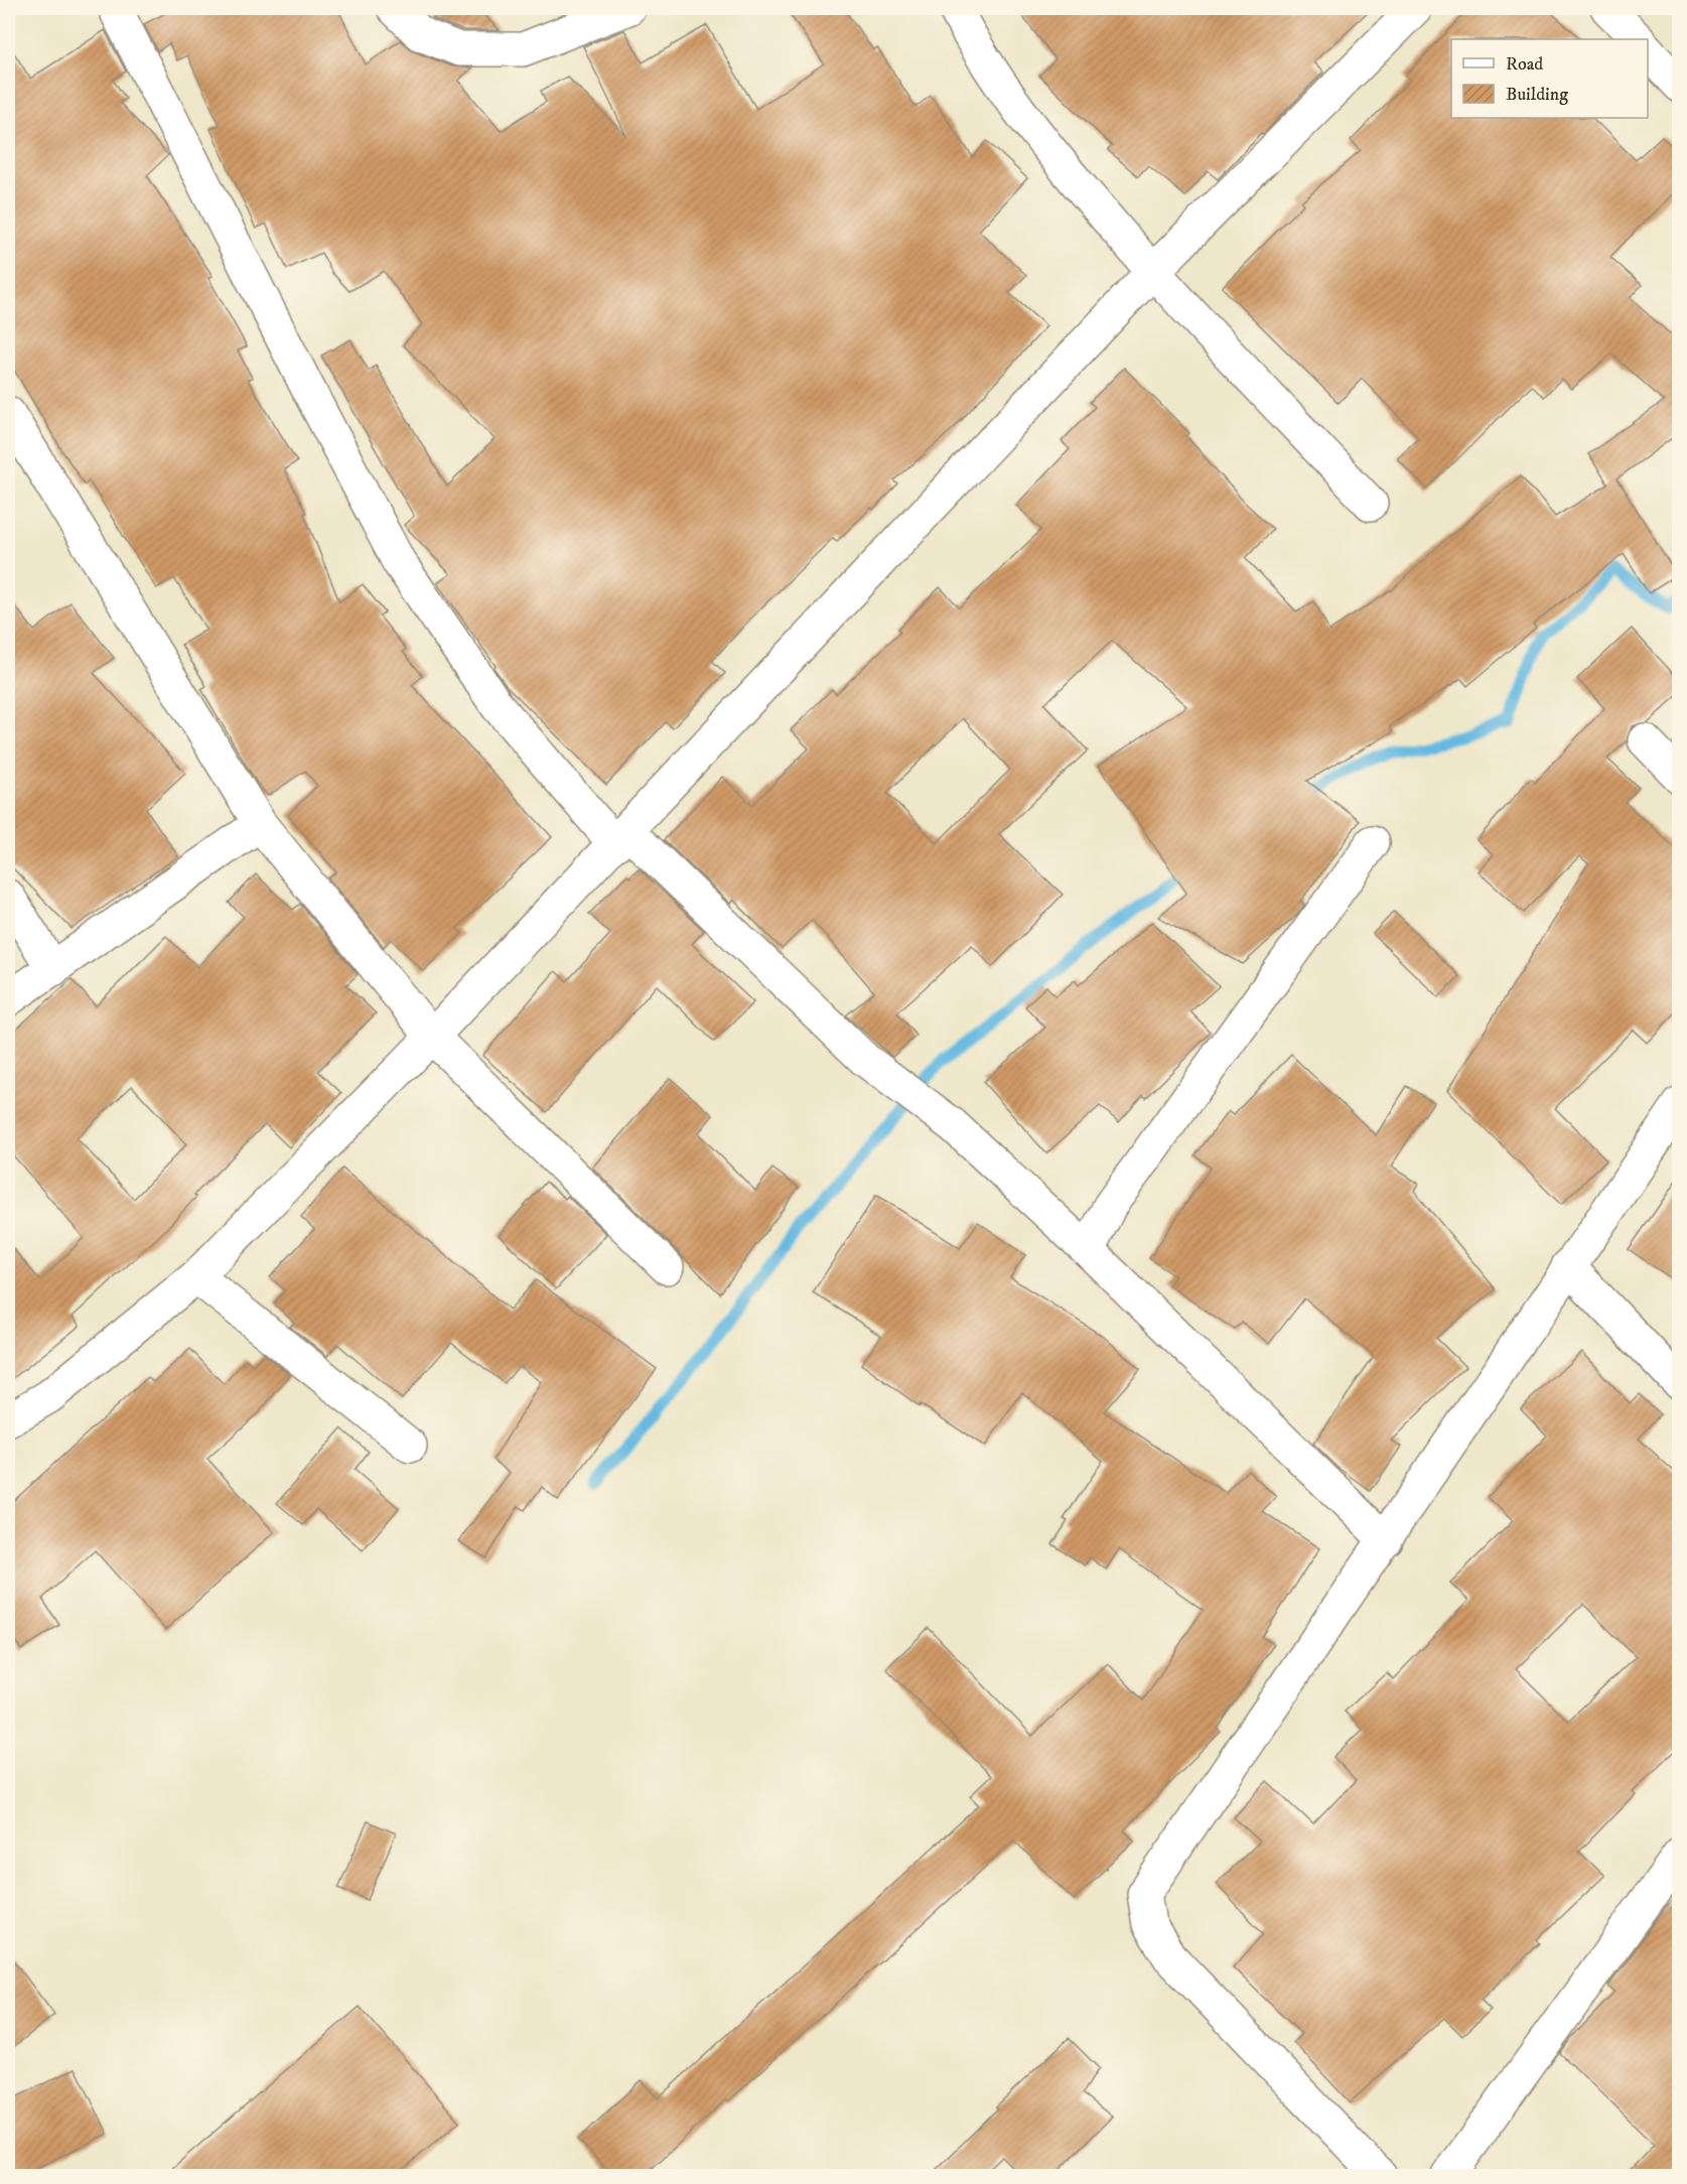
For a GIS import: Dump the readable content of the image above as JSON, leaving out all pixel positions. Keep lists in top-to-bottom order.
{
  "legend": ["Road", "Building"]
}
